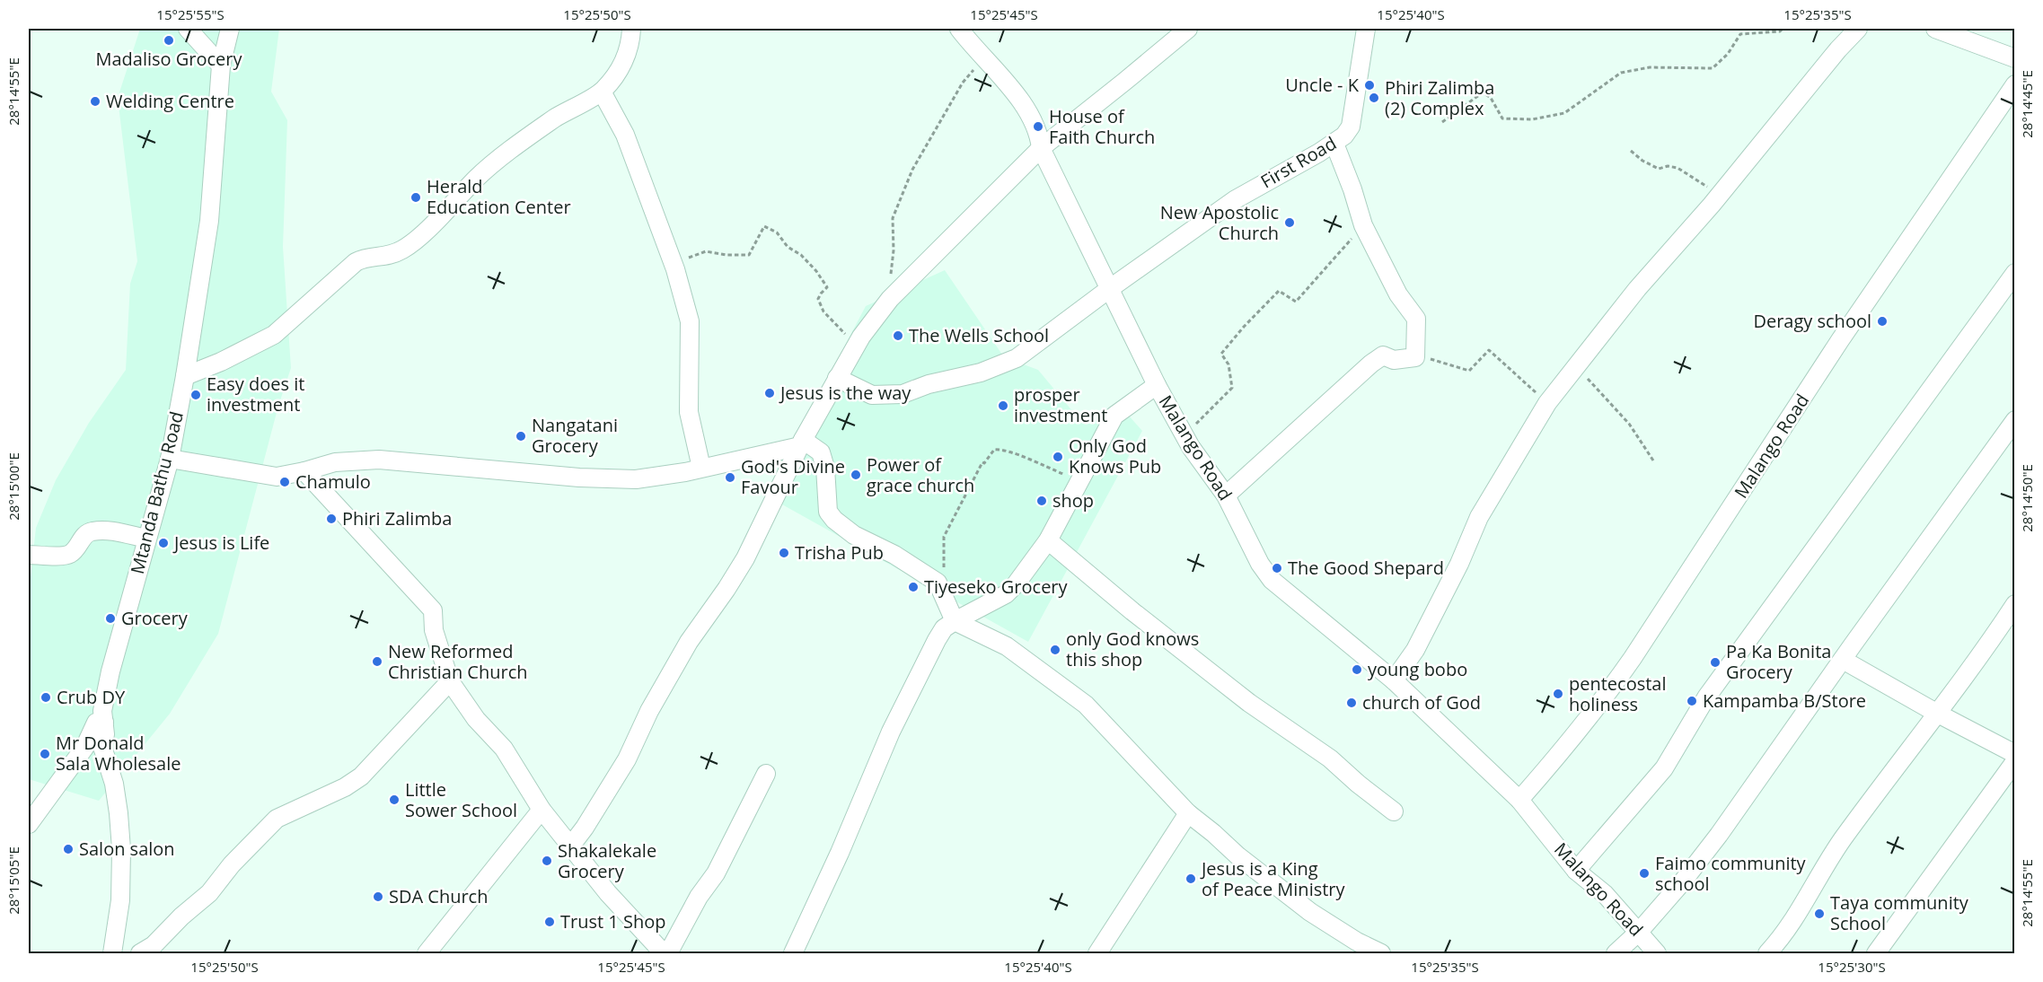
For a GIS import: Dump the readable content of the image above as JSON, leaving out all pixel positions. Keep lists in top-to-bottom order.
{
  "streets": {
    "street": ["First Road", "Malango Road", "Mtanda Bathu Road"]
  },
  "crossings": [
    ["First Road", "Malango Road"]
  ],
  "places": [
    "Madaliso Grocery",
    "Uncle - K",
    "Phiri Zalimba (2) Complex",
    "Welding Centre",
    "House of Faith Church",
    "Herald Education Center",
    "New Apostolic Church",
    "Deragy school",
    "The Wells School",
    "Jesus is the way",
    "Easy does it investment",
    "prosper investment",
    "Nangatani Grocery",
    "Only God Knows Pub",
    "Power of grace church",
    "God's Divine Favour",
    "Chamulo",
    "shop",
    "Phiri Zalimba",
    "Jesus is Life",
    "Trisha Pub",
    "The Good Shepard",
    "Tiyeseko Grocery",
    "Grocery",
    "only God knows this shop",
    "New Reformed Christian Church",
    "Pa Ka Bonita Grocery",
    "young bobo",
    "pentecostal holiness",
    "Crub DY",
    "Kampamba B/Store",
    "church of God",
    "Mr Donald Sala Wholesale",
    "Little Sower School",
    "Salon salon",
    "Shakalekale Grocery",
    "Faimo community school",
    "Jesus is a King of Peace Ministry",
    "SDA Church",
    "Taya community School",
    "Trust 1 Shop"
  ],
  "coordinates": [
    "15°25'55\"S",
    "15°25'50\"S",
    "15°25'45\"S",
    "15°25'40\"S",
    "15°25'35\"S",
    "28°14'55\"E",
    "28°14'45\"E",
    "28°15'00\"E",
    "28°14'50\"E",
    "28°15'05\"E",
    "15°25'30\"S"
  ]
}
